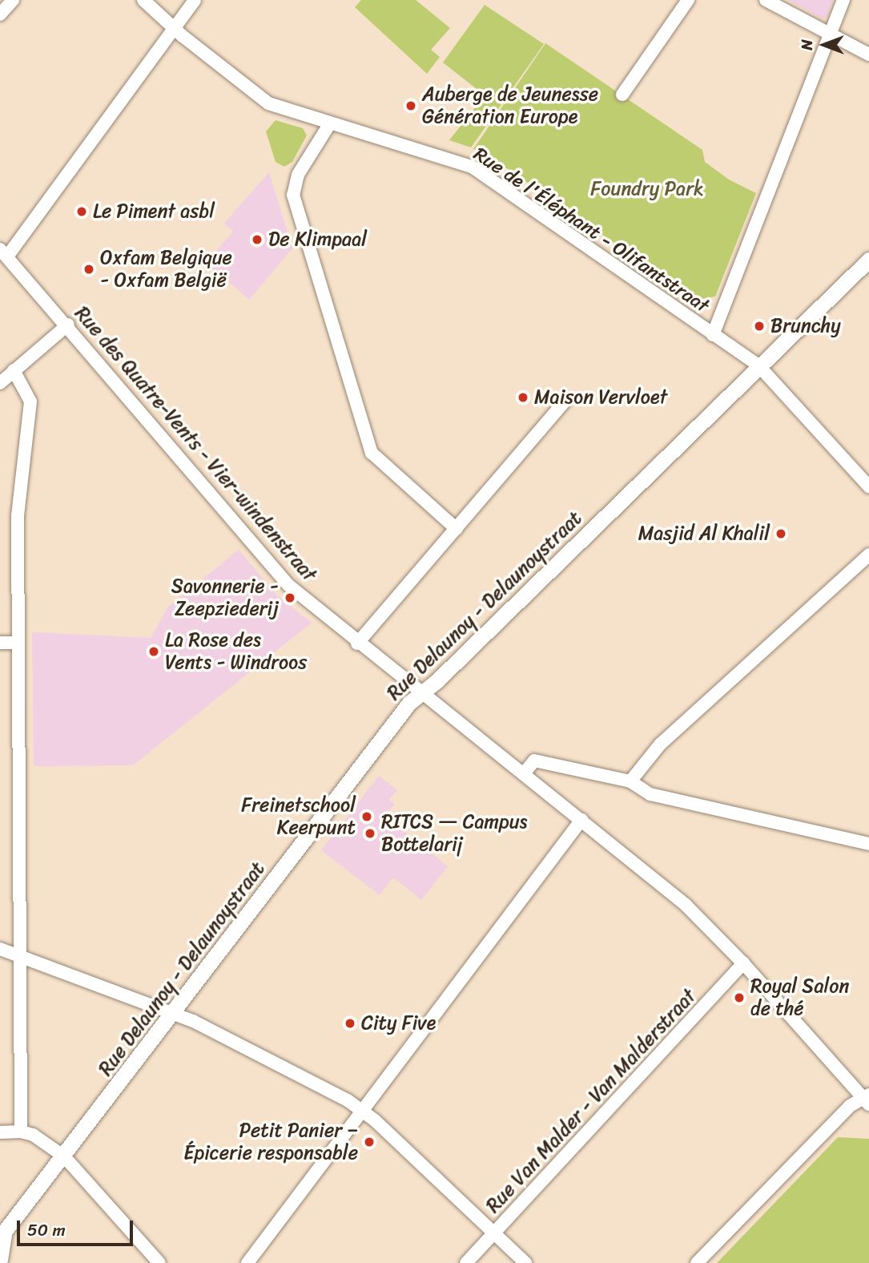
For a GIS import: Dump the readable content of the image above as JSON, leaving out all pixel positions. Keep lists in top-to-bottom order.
{
  "streets": {
    "street": [
      "Rue de l'Éléphant - Olifantstraat",
      "Rue des Quatre-Vents - Vier-windenstraat",
      "Rue Delaunoy - Delaunoystraat",
      "Rue Van Malder - Van Malderstraat"
    ]
  },
  "crossings": [
    ["Rue de l'Éléphant - Olifantstraat", "Rue Delaunoy - Delaunoystraat"],
    ["Rue des Quatre-Vents - Vier-windenstraat", "Rue Delaunoy - Delaunoystraat"],
    ["Rue des Quatre-Vents - Vier-windenstraat", "Rue Van Malder - Van Malderstraat"]
  ],
  "parks": ["Foundry Park"],
  "places": [
    "Auberge de Jeunesse Génération Europe",
    "Le Piment asbl",
    "De Klimpaal",
    "Oxfam Belgique - Oxfam België",
    "Brunchy",
    "Maison Vervloet",
    "Masjid Al Khalil",
    "Savonnerie - Zeepziederij",
    "La Rose des Vents - Windroos",
    "Freinetschool Keerpunt",
    "RITCS — Campus Bottelarij",
    "Royal Salon de thé",
    "City Five",
    "Petit Panier – Épicerie responsable"
  ],
  "scale_bar": "50 m",
  "north": "left"
}
